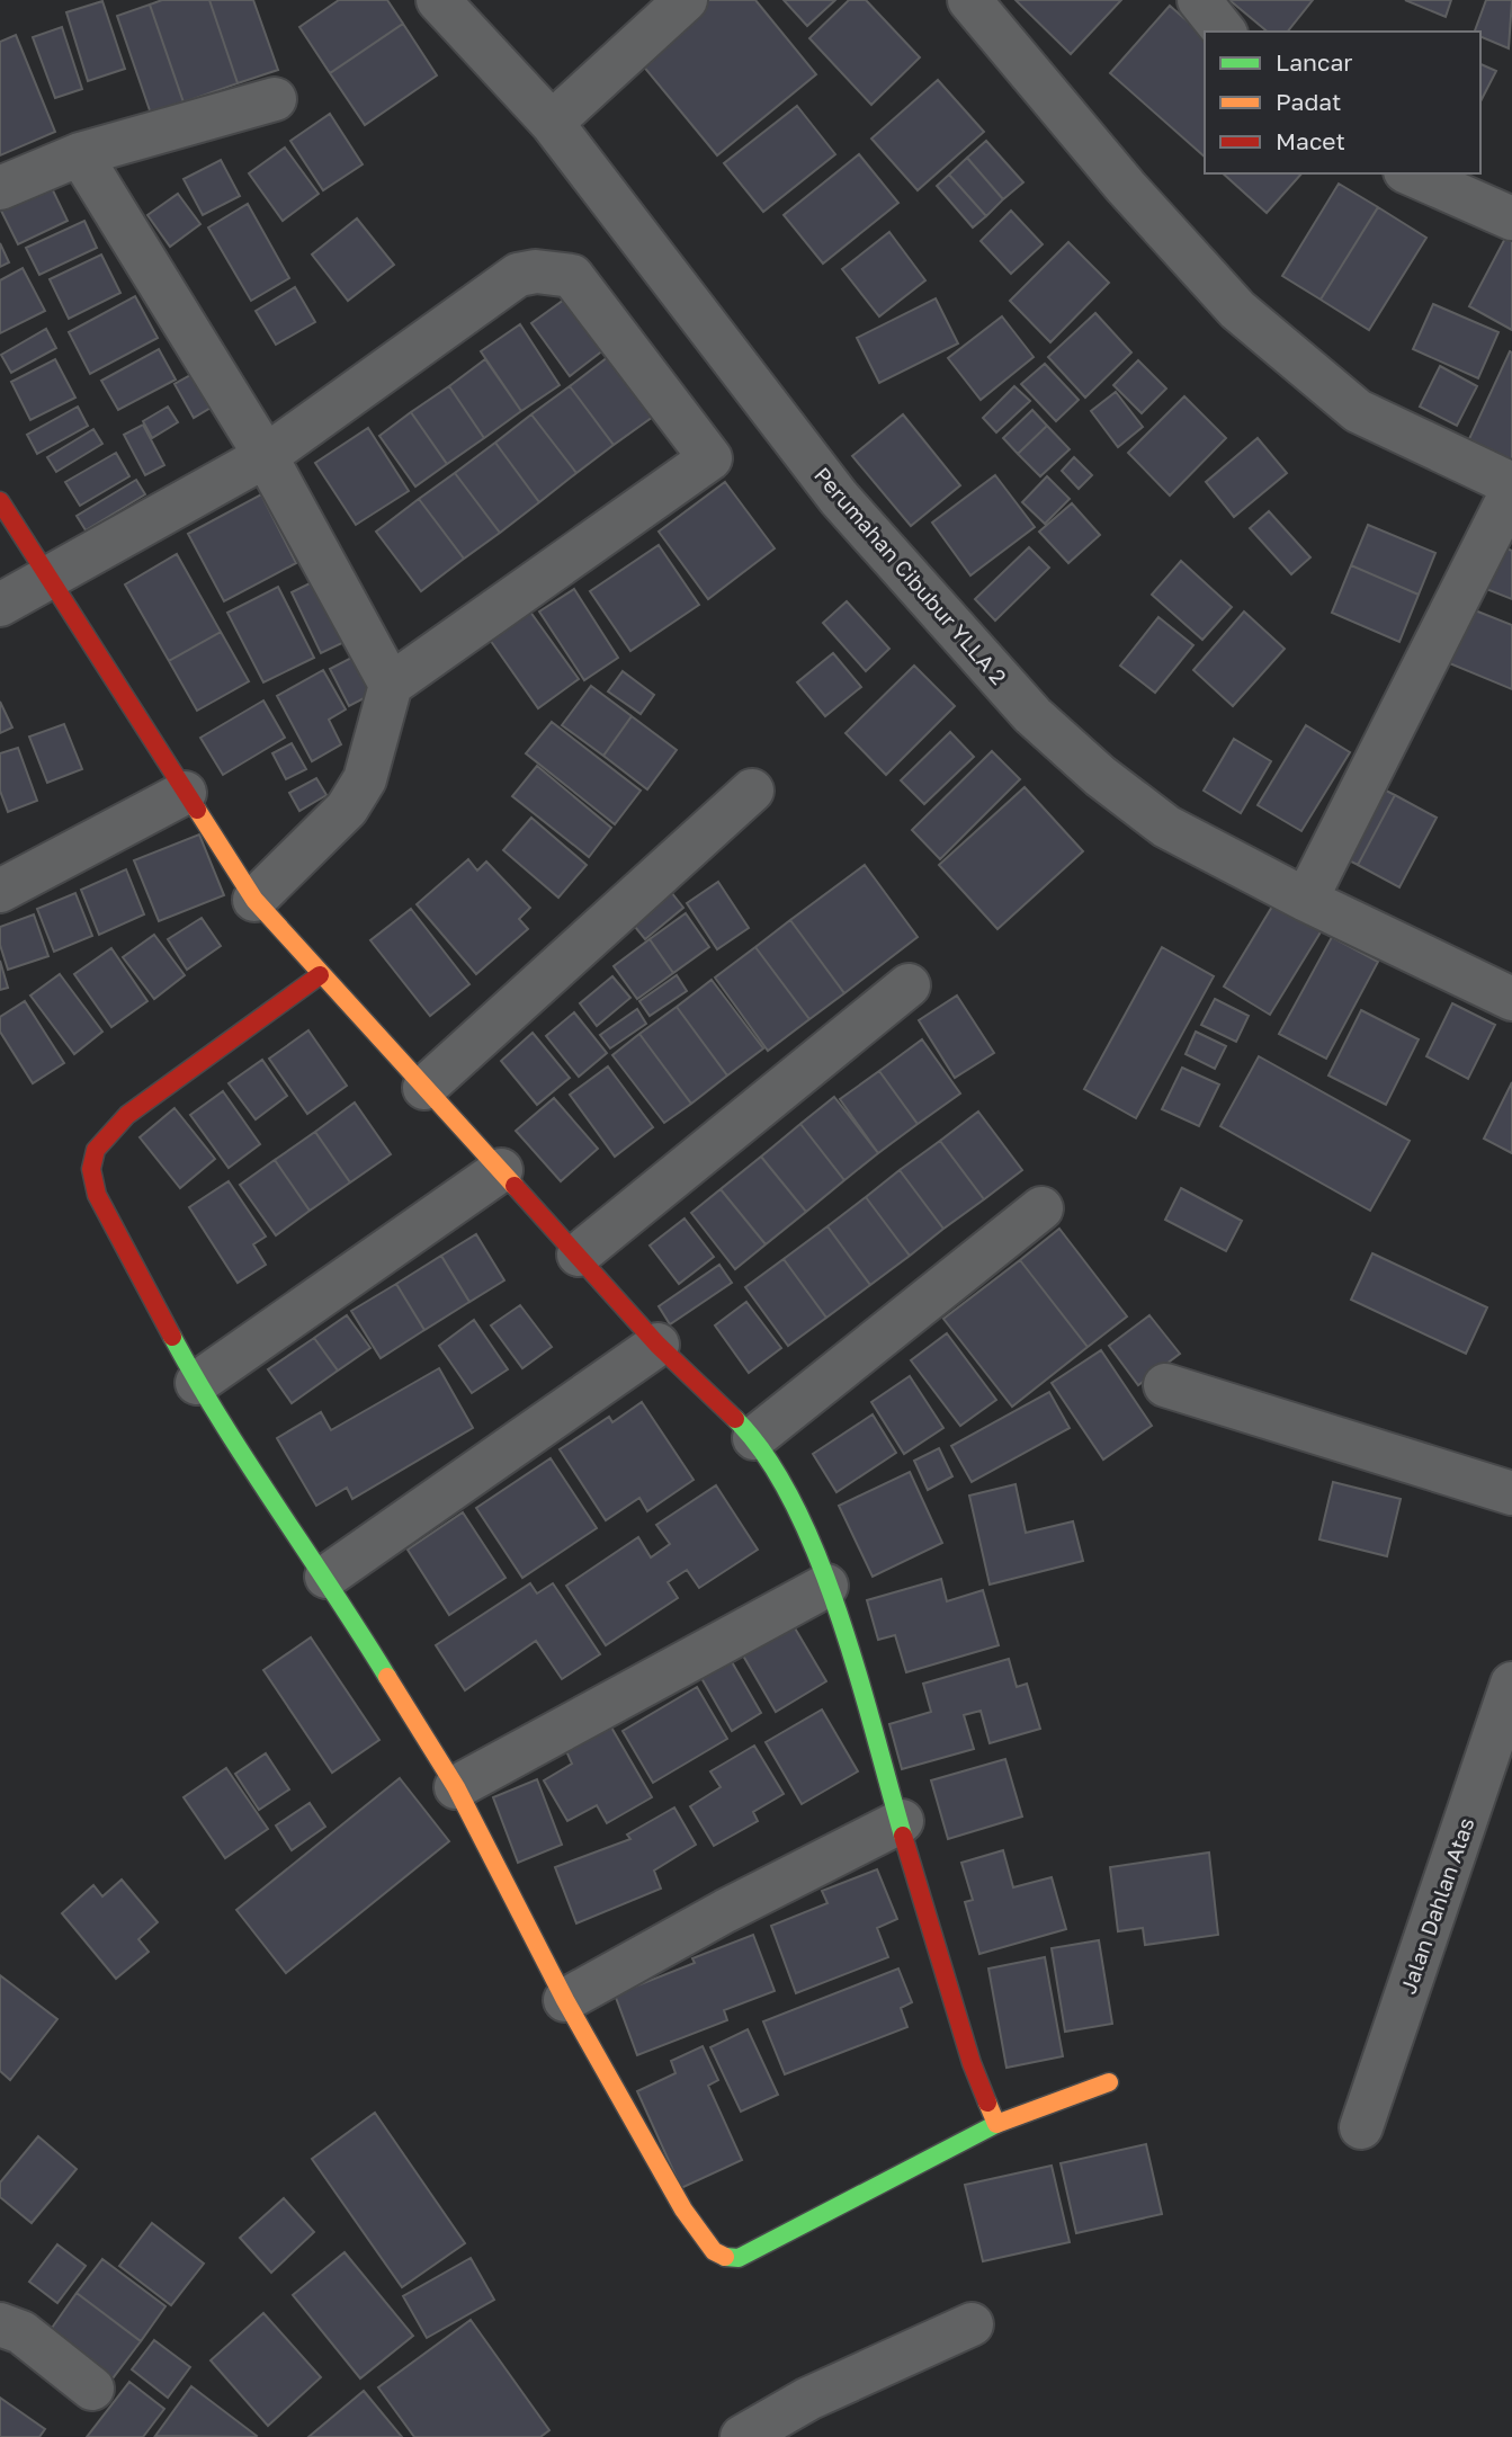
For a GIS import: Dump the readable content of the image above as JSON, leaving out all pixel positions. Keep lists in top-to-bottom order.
{
  "streets": {
    "street": ["Perumahan Cibubur YLLA 2", "Jalan Dahlan Atas"]
  },
  "legend": ["Lancar", "Padat", "Macet"]
}
